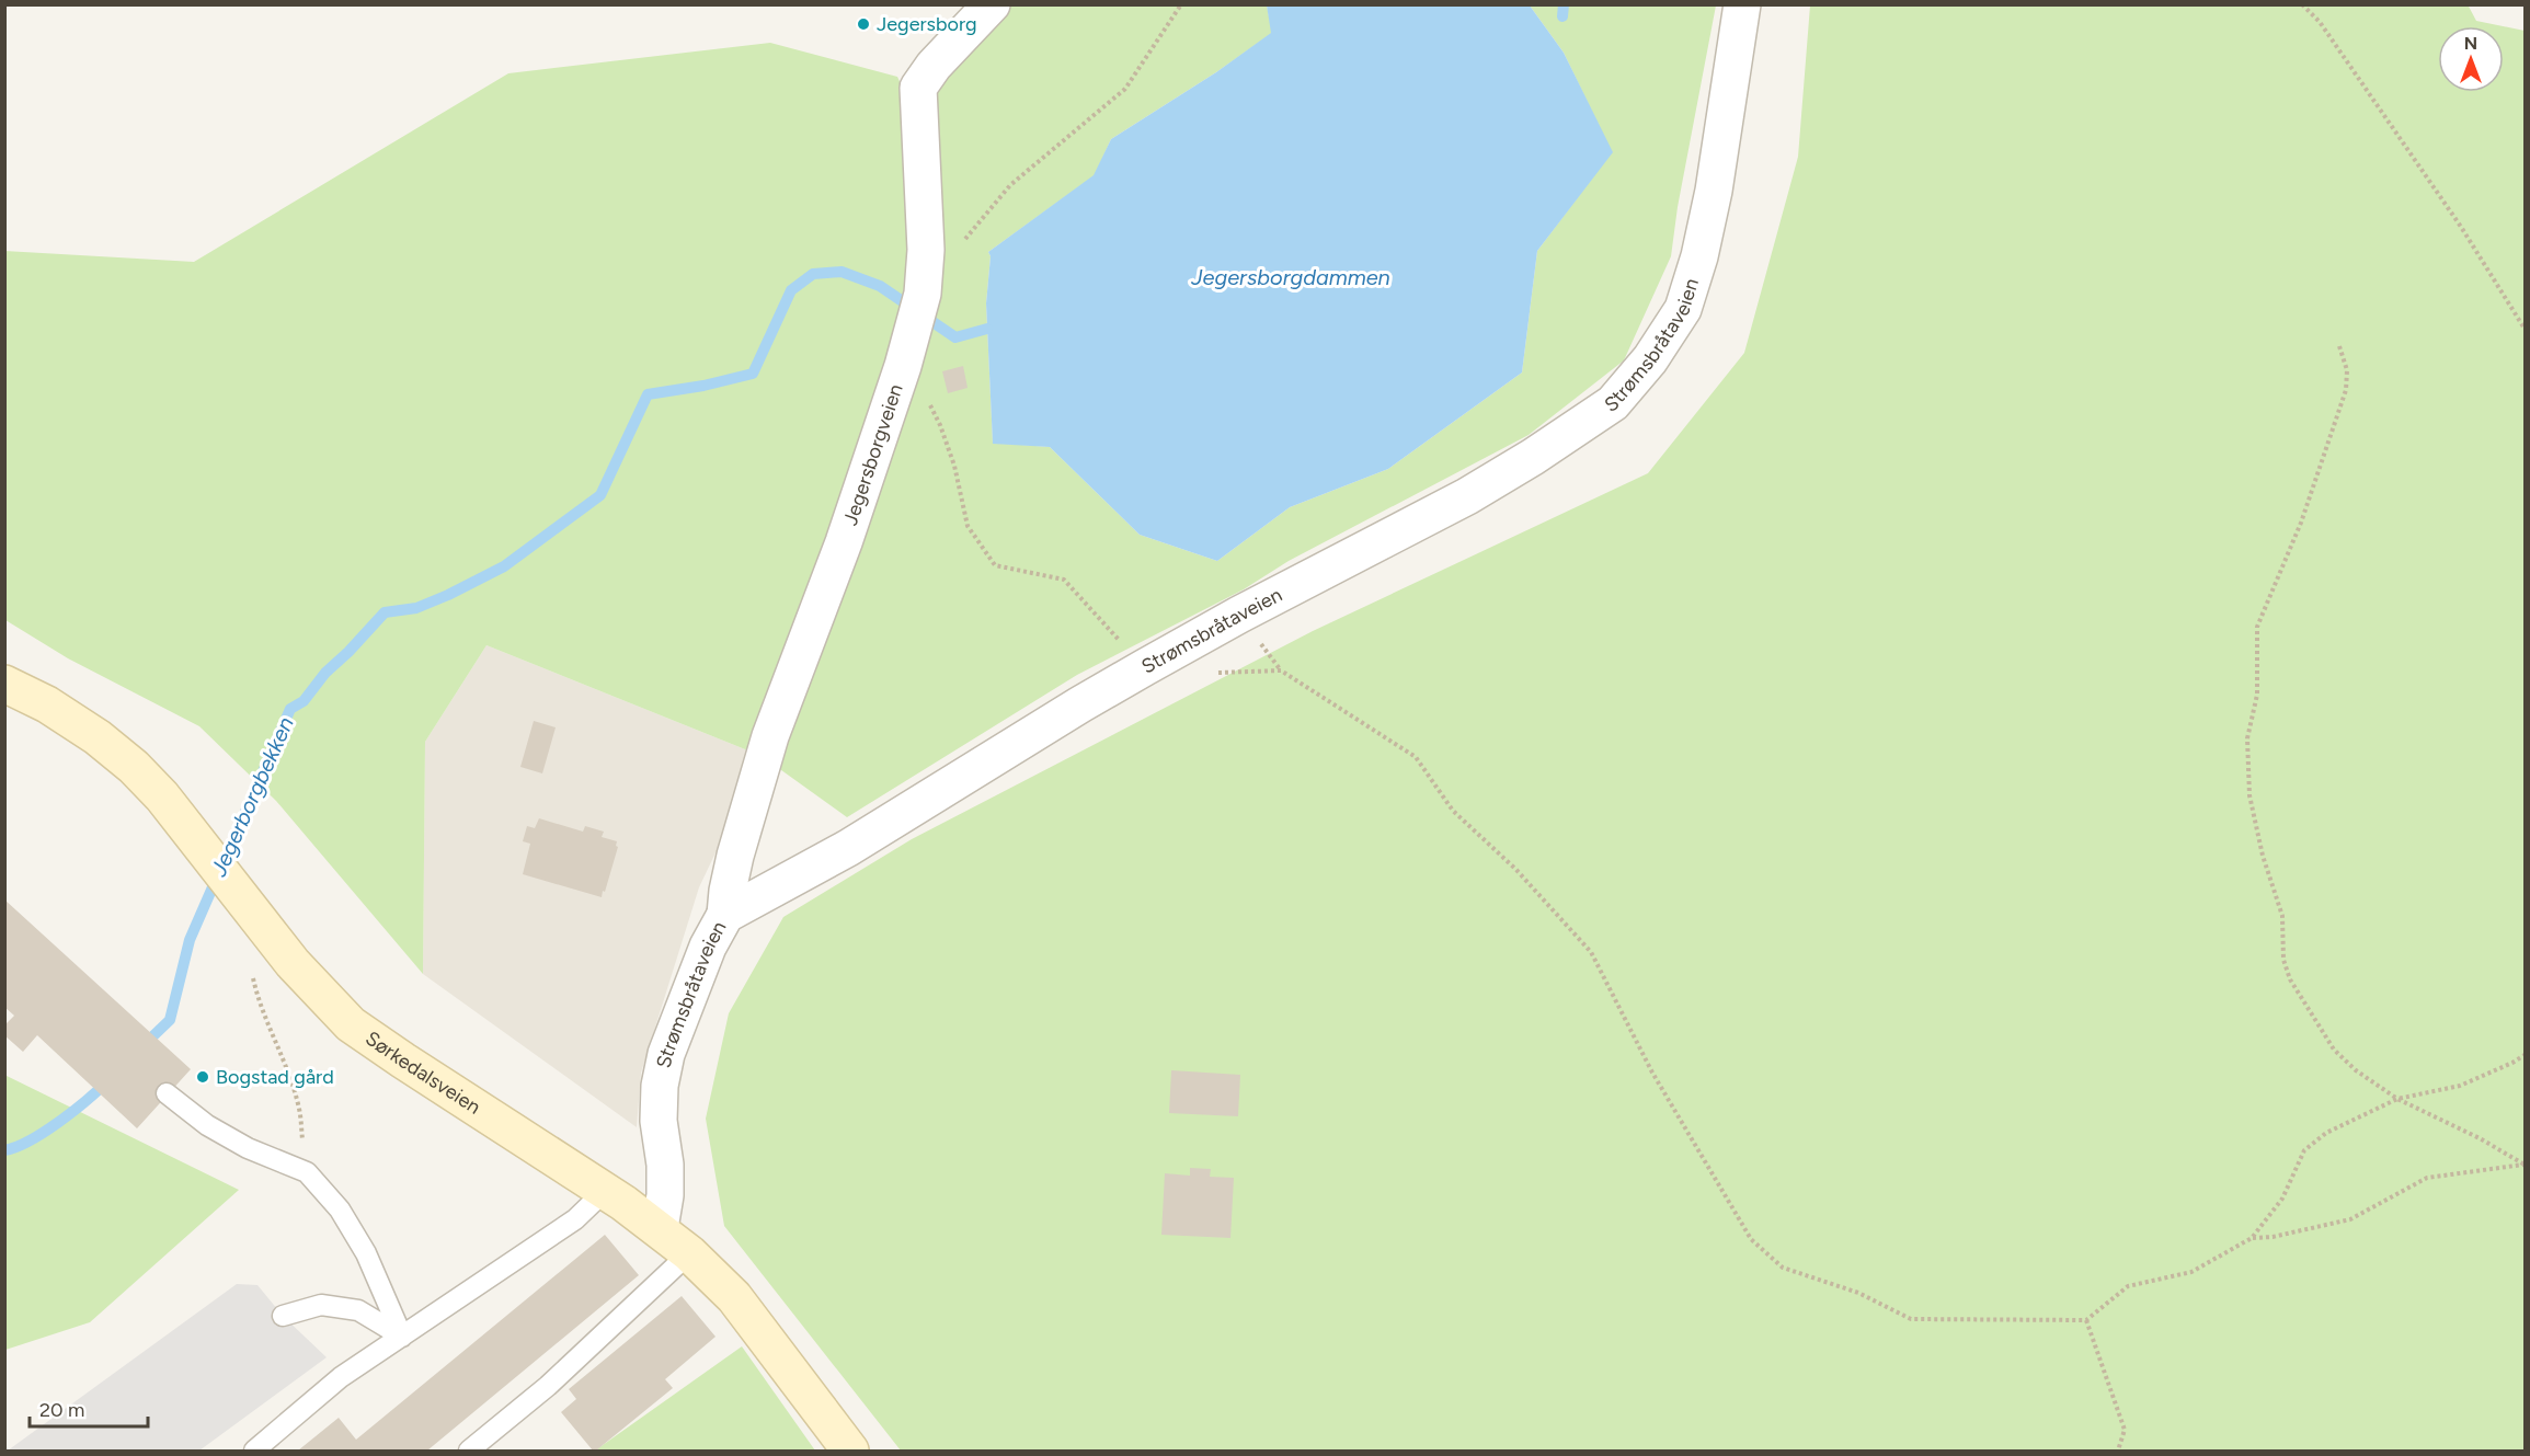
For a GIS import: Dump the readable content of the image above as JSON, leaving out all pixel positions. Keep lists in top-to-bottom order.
{
  "streets": {
    "street": ["Strømsbråtaveien", "Jegersborgveien", "Sørkedalsveien"]
  },
  "crossings": [
    ["Strømsbråtaveien", "Jegersborgveien"],
    ["Strømsbråtaveien", "Sørkedalsveien"]
  ],
  "water": ["Jegersborgdammen", "Jegerborgbekken"],
  "places": ["Jegersborg", "Bogstad gård"],
  "scale_bar": "20 m",
  "north": "top"
}
